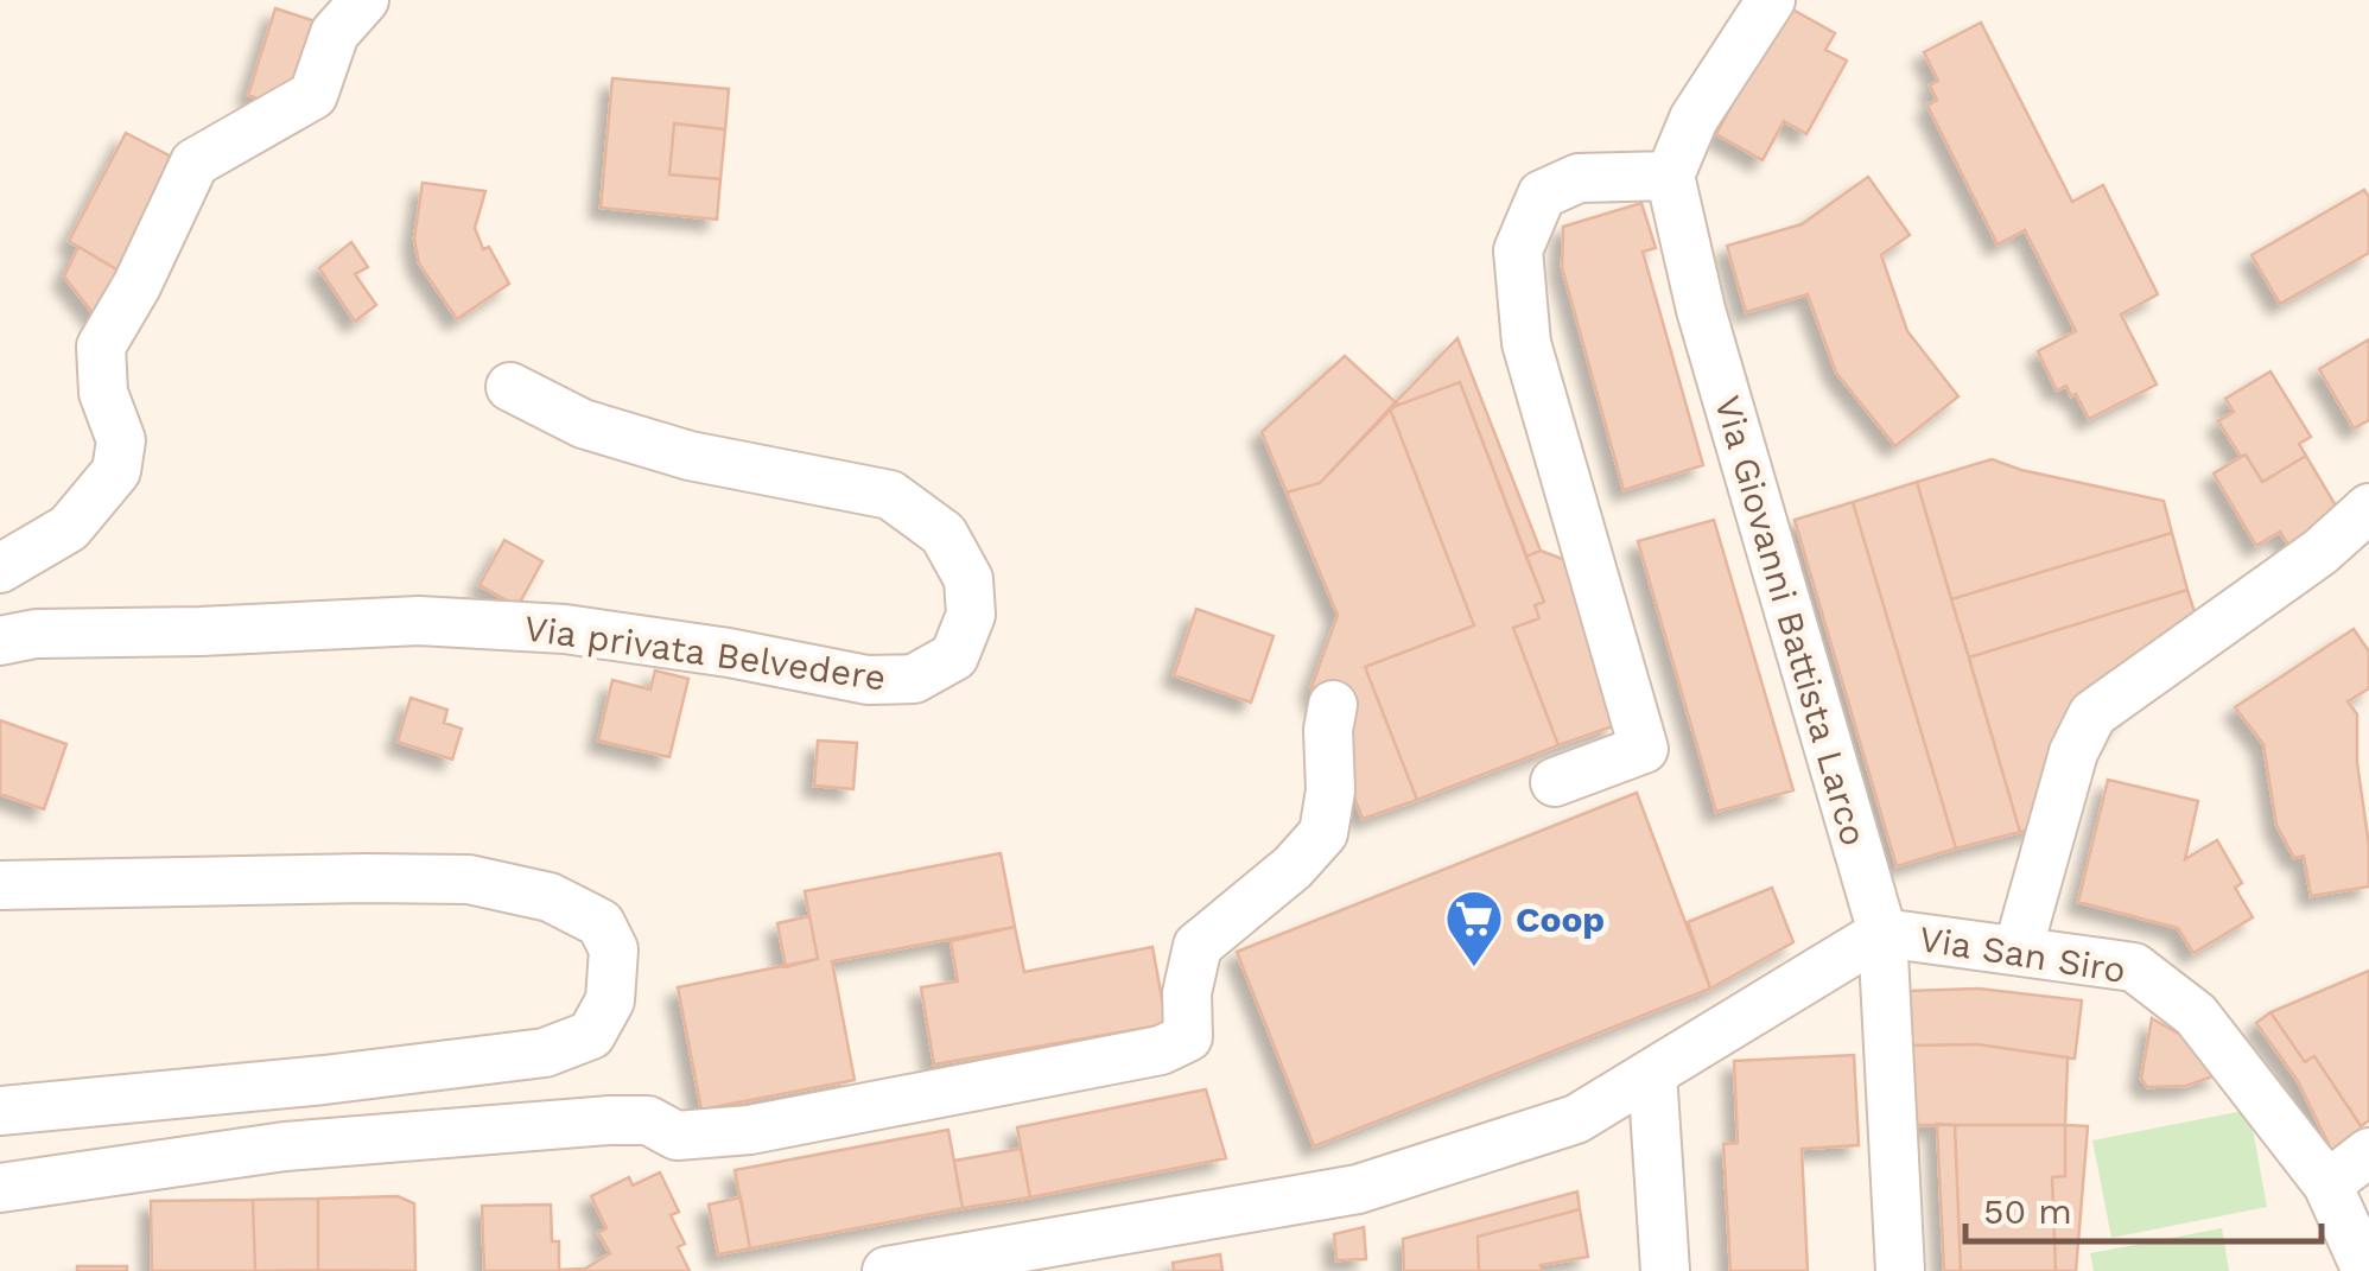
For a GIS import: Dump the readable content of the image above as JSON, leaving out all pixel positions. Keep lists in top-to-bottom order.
{
  "streets": {
    "street": ["Via Giovanni Battista Larco", "Via privata Belvedere", "Via San Siro"]
  },
  "crossings": [
    ["Via Giovanni Battista Larco", "Via San Siro"]
  ],
  "places": {
    "supermarket": ["Coop"]
  },
  "scale_bar": "50 m"
}
